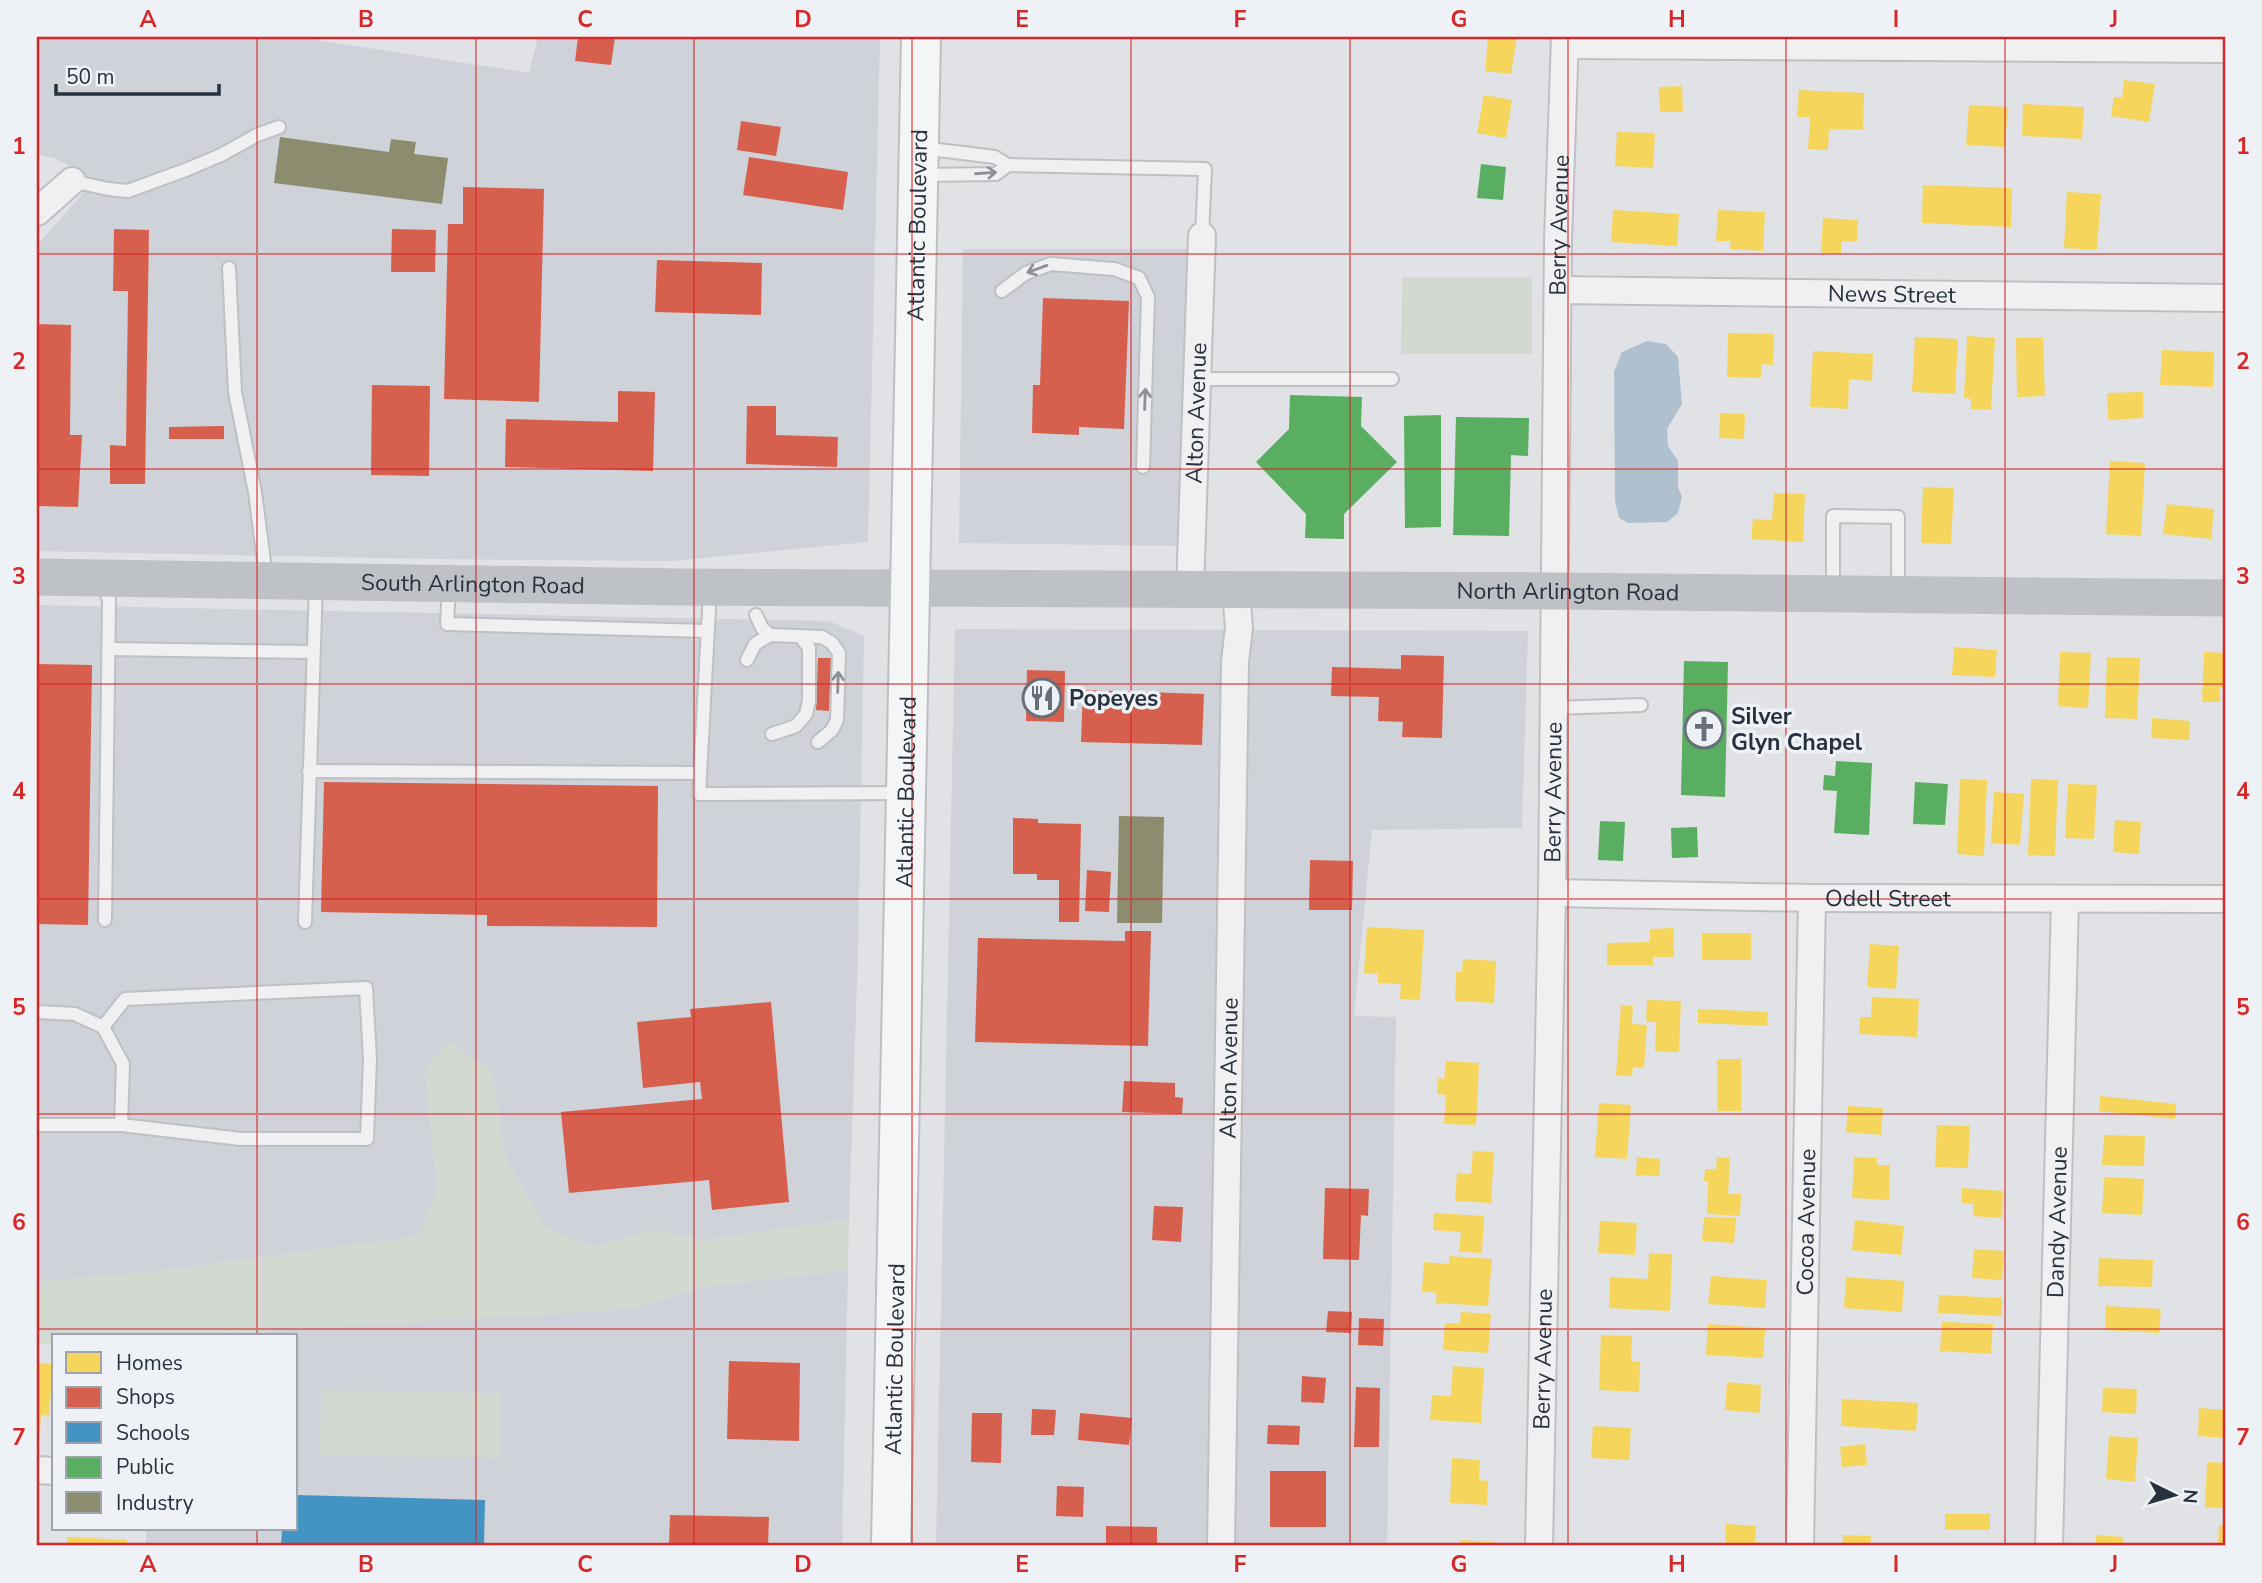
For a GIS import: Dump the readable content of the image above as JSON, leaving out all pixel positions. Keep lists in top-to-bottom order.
{
  "streets": {
    "main road": ["Atlantic Boulevard", "South Arlington Road", "North Arlington Road"],
    "street": [
      "Berry Avenue",
      "News Street",
      "Alton Avenue",
      "Odell Street",
      "Cocoa Avenue",
      "Dandy Avenue"
    ]
  },
  "crossings": [
    ["Atlantic Boulevard", "South Arlington Road"],
    ["Atlantic Boulevard", "North Arlington Road"],
    ["Berry Avenue", "News Street"],
    ["Berry Avenue", "North Arlington Road"],
    ["Berry Avenue", "Odell Street"],
    ["Alton Avenue", "North Arlington Road"],
    ["South Arlington Road", "North Arlington Road"],
    ["Odell Street", "Cocoa Avenue"],
    ["Odell Street", "Dandy Avenue"]
  ],
  "places": {
    "restaurant": ["Popeyes"],
    "church": ["Silver Glyn Chapel"]
  },
  "legend": [
    "Homes",
    "Shops",
    "Schools",
    "Public",
    "Industry"
  ],
  "scale_bar": "50 m",
  "north": "right",
  "grid": {
    "columns": [
      "A",
      "B",
      "C",
      "D",
      "E",
      "F",
      "G",
      "H",
      "I",
      "J"
    ],
    "rows": [
      "1",
      "2",
      "3",
      "4",
      "5",
      "6",
      "7"
    ]
  }
}
